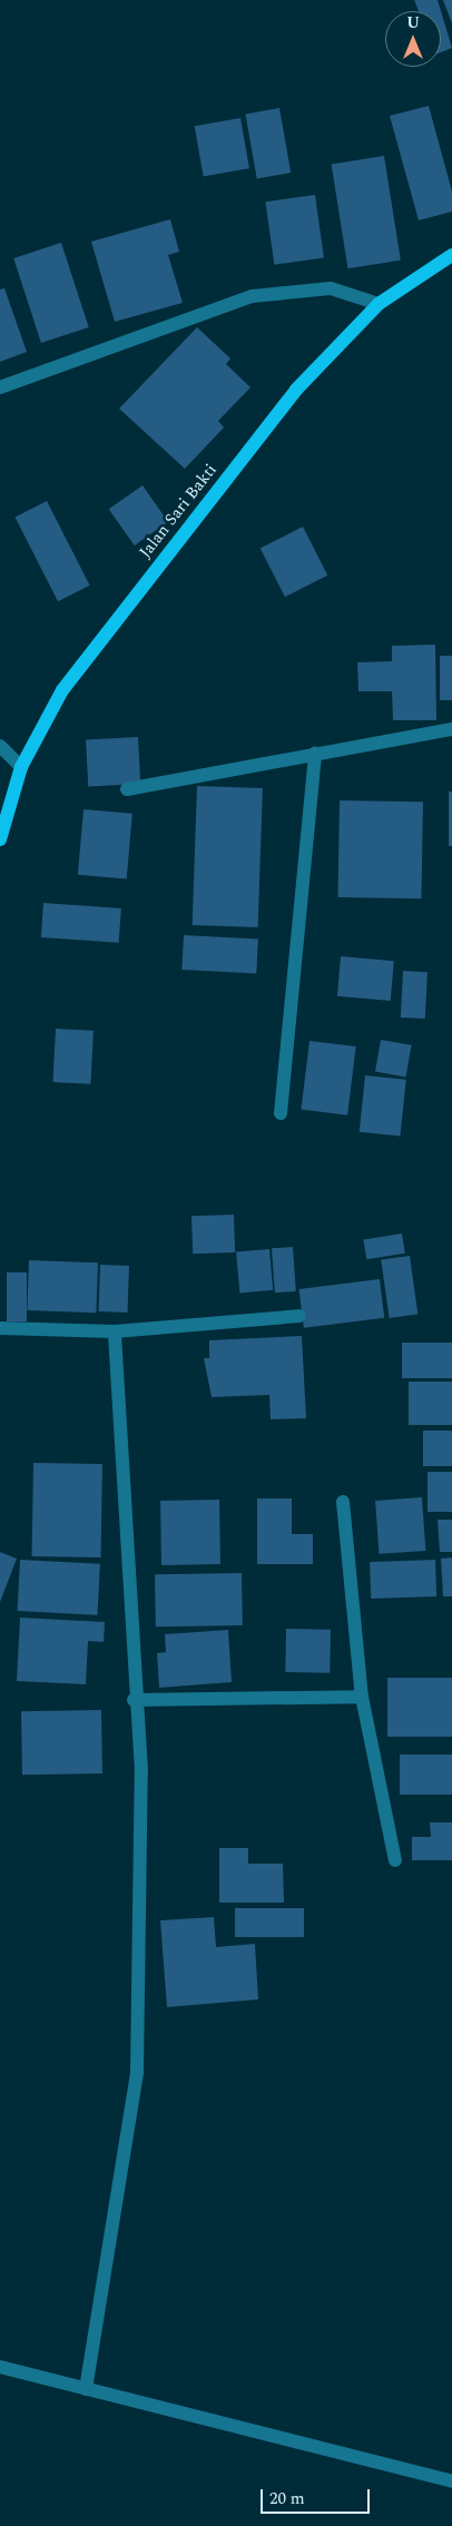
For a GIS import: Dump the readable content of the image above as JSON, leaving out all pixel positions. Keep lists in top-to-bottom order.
{
  "streets": {
    "main road": ["Jalan Sari Bakti"]
  },
  "scale_bar": "20 m",
  "north": "top"
}
